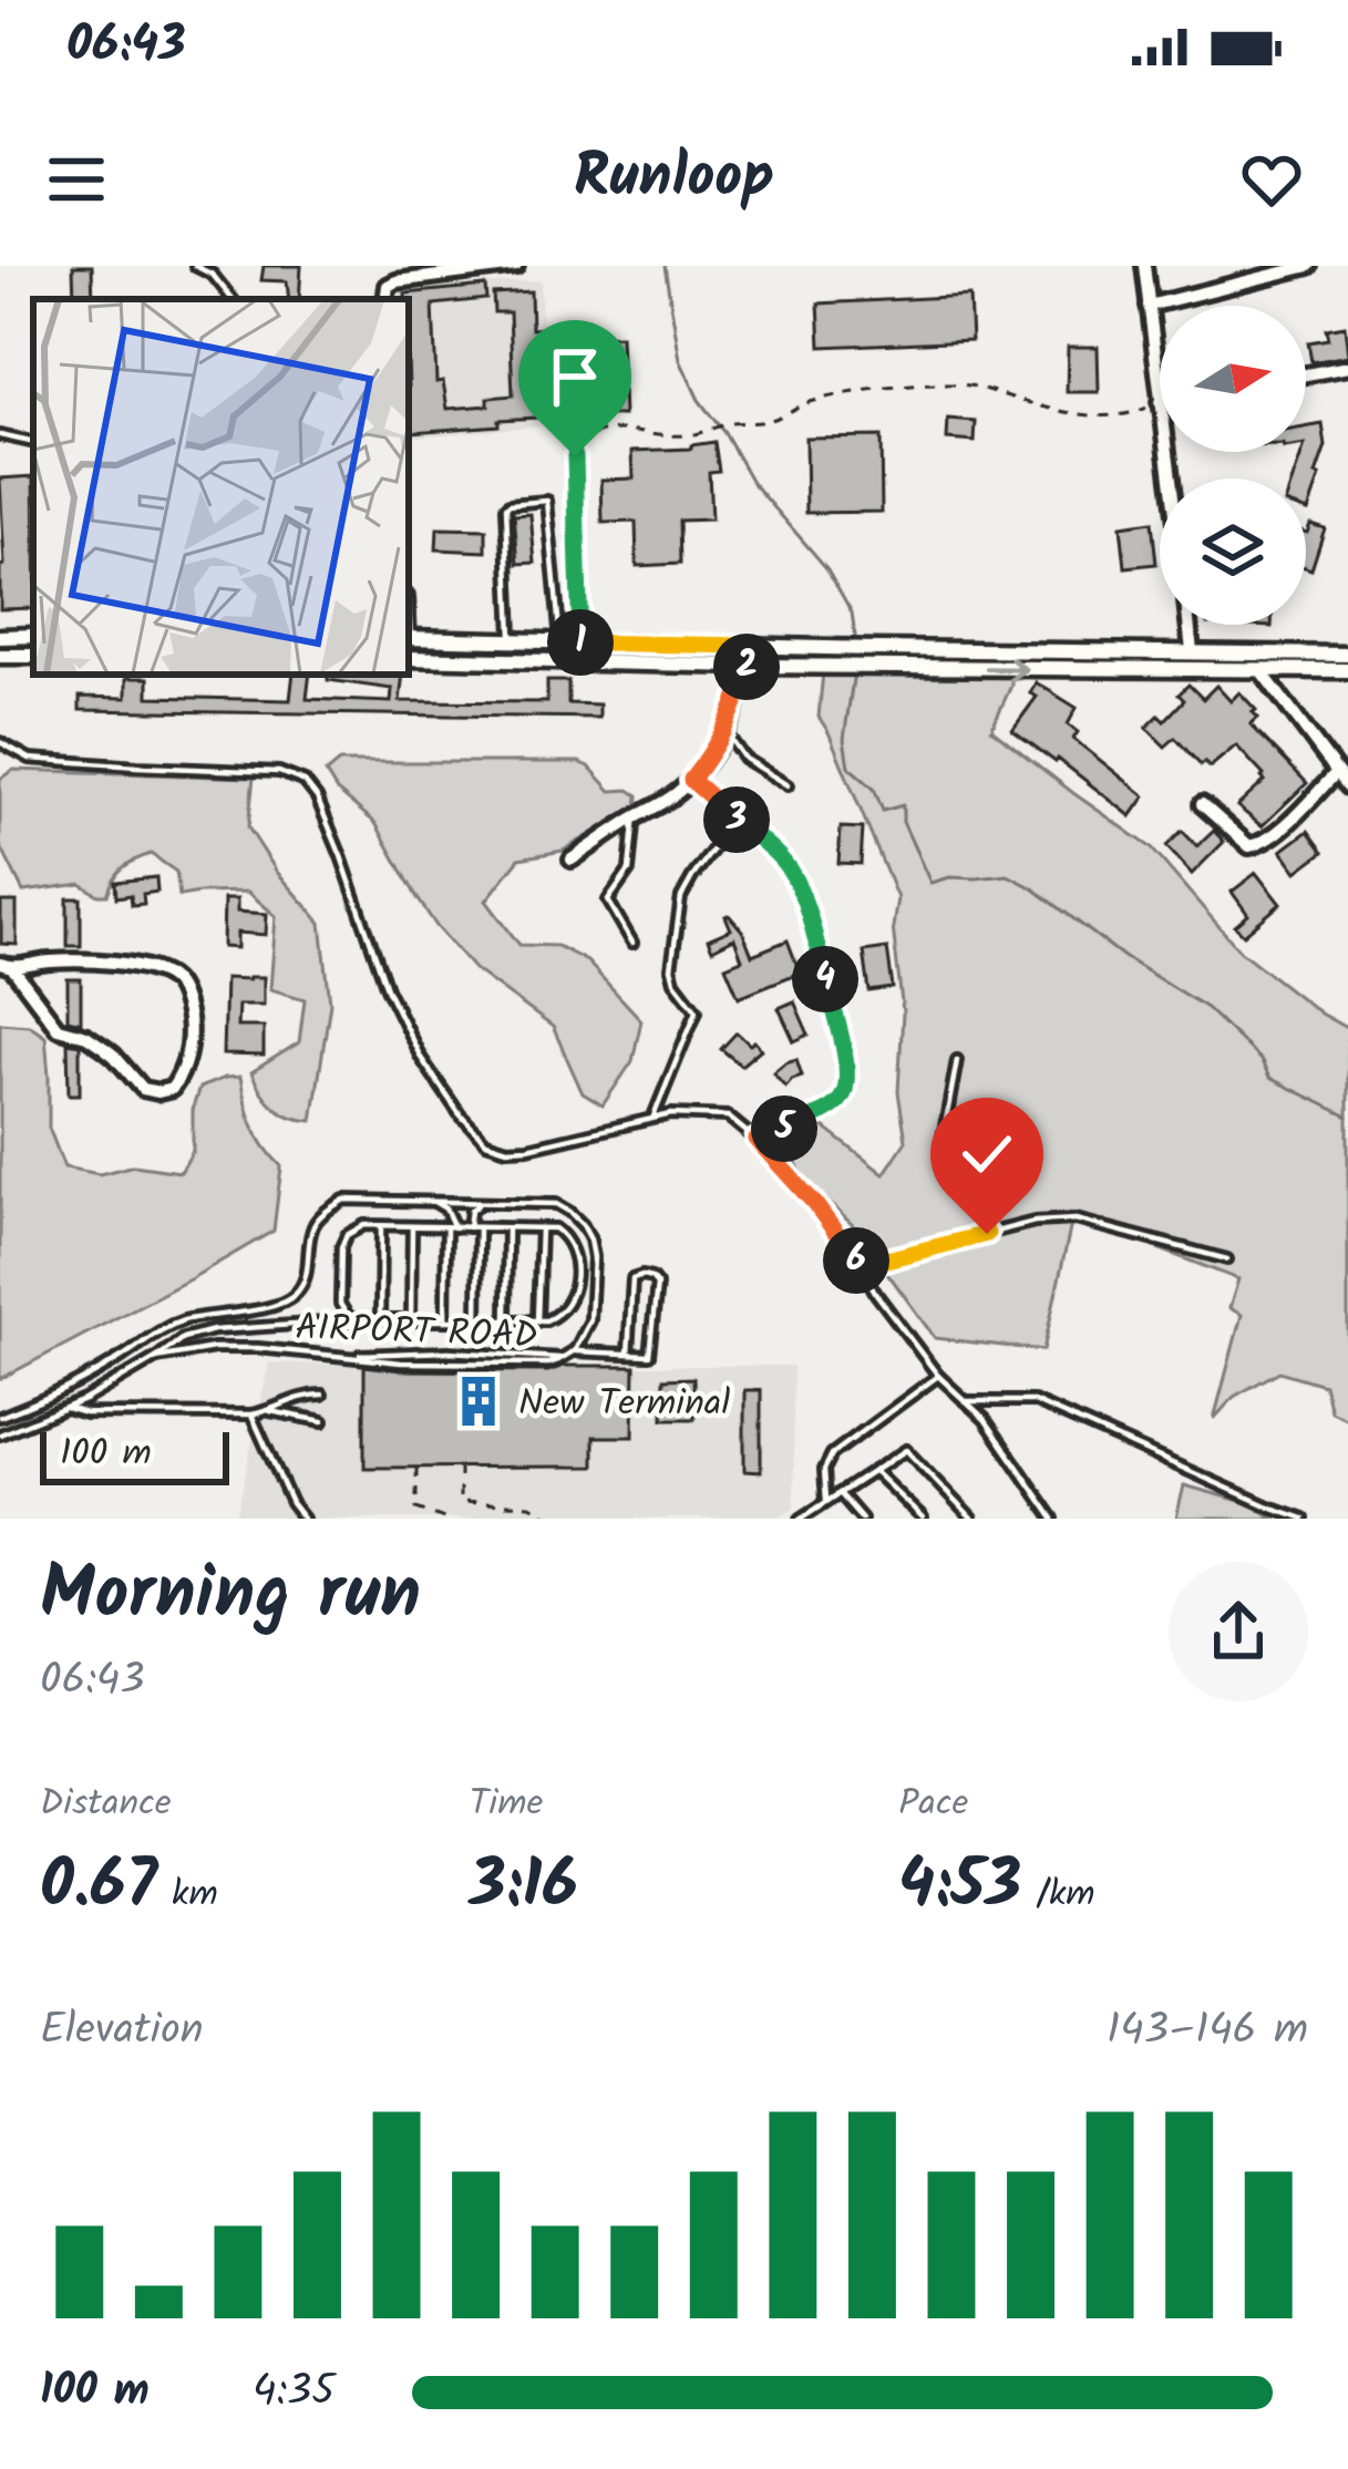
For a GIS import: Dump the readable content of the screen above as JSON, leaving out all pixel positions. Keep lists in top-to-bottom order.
{
  "streets": {
    "lane": ["AIRPORT ROAD"]
  },
  "places": {
    "building": ["New Terminal"]
  },
  "scale_bar": "100 m",
  "north": "right",
  "page": {
    "status": "06:43",
    "header": "Runloop",
    "pins": [
      "1",
      "2",
      "3",
      "4",
      "5",
      "6"
    ],
    "scale": "100 m",
    "heading": ["Morning run", "06:43"],
    "stats": [
      ["Distance", "0.67 km"],
      ["Time", "3:16"],
      ["Pace", "4:53 /km"]
    ],
    "chart": ["Elevation", "143–146 m"],
    "list": [
      {
        "name": "100 m",
        "note": "4:35"
      }
    ]
  }
}
